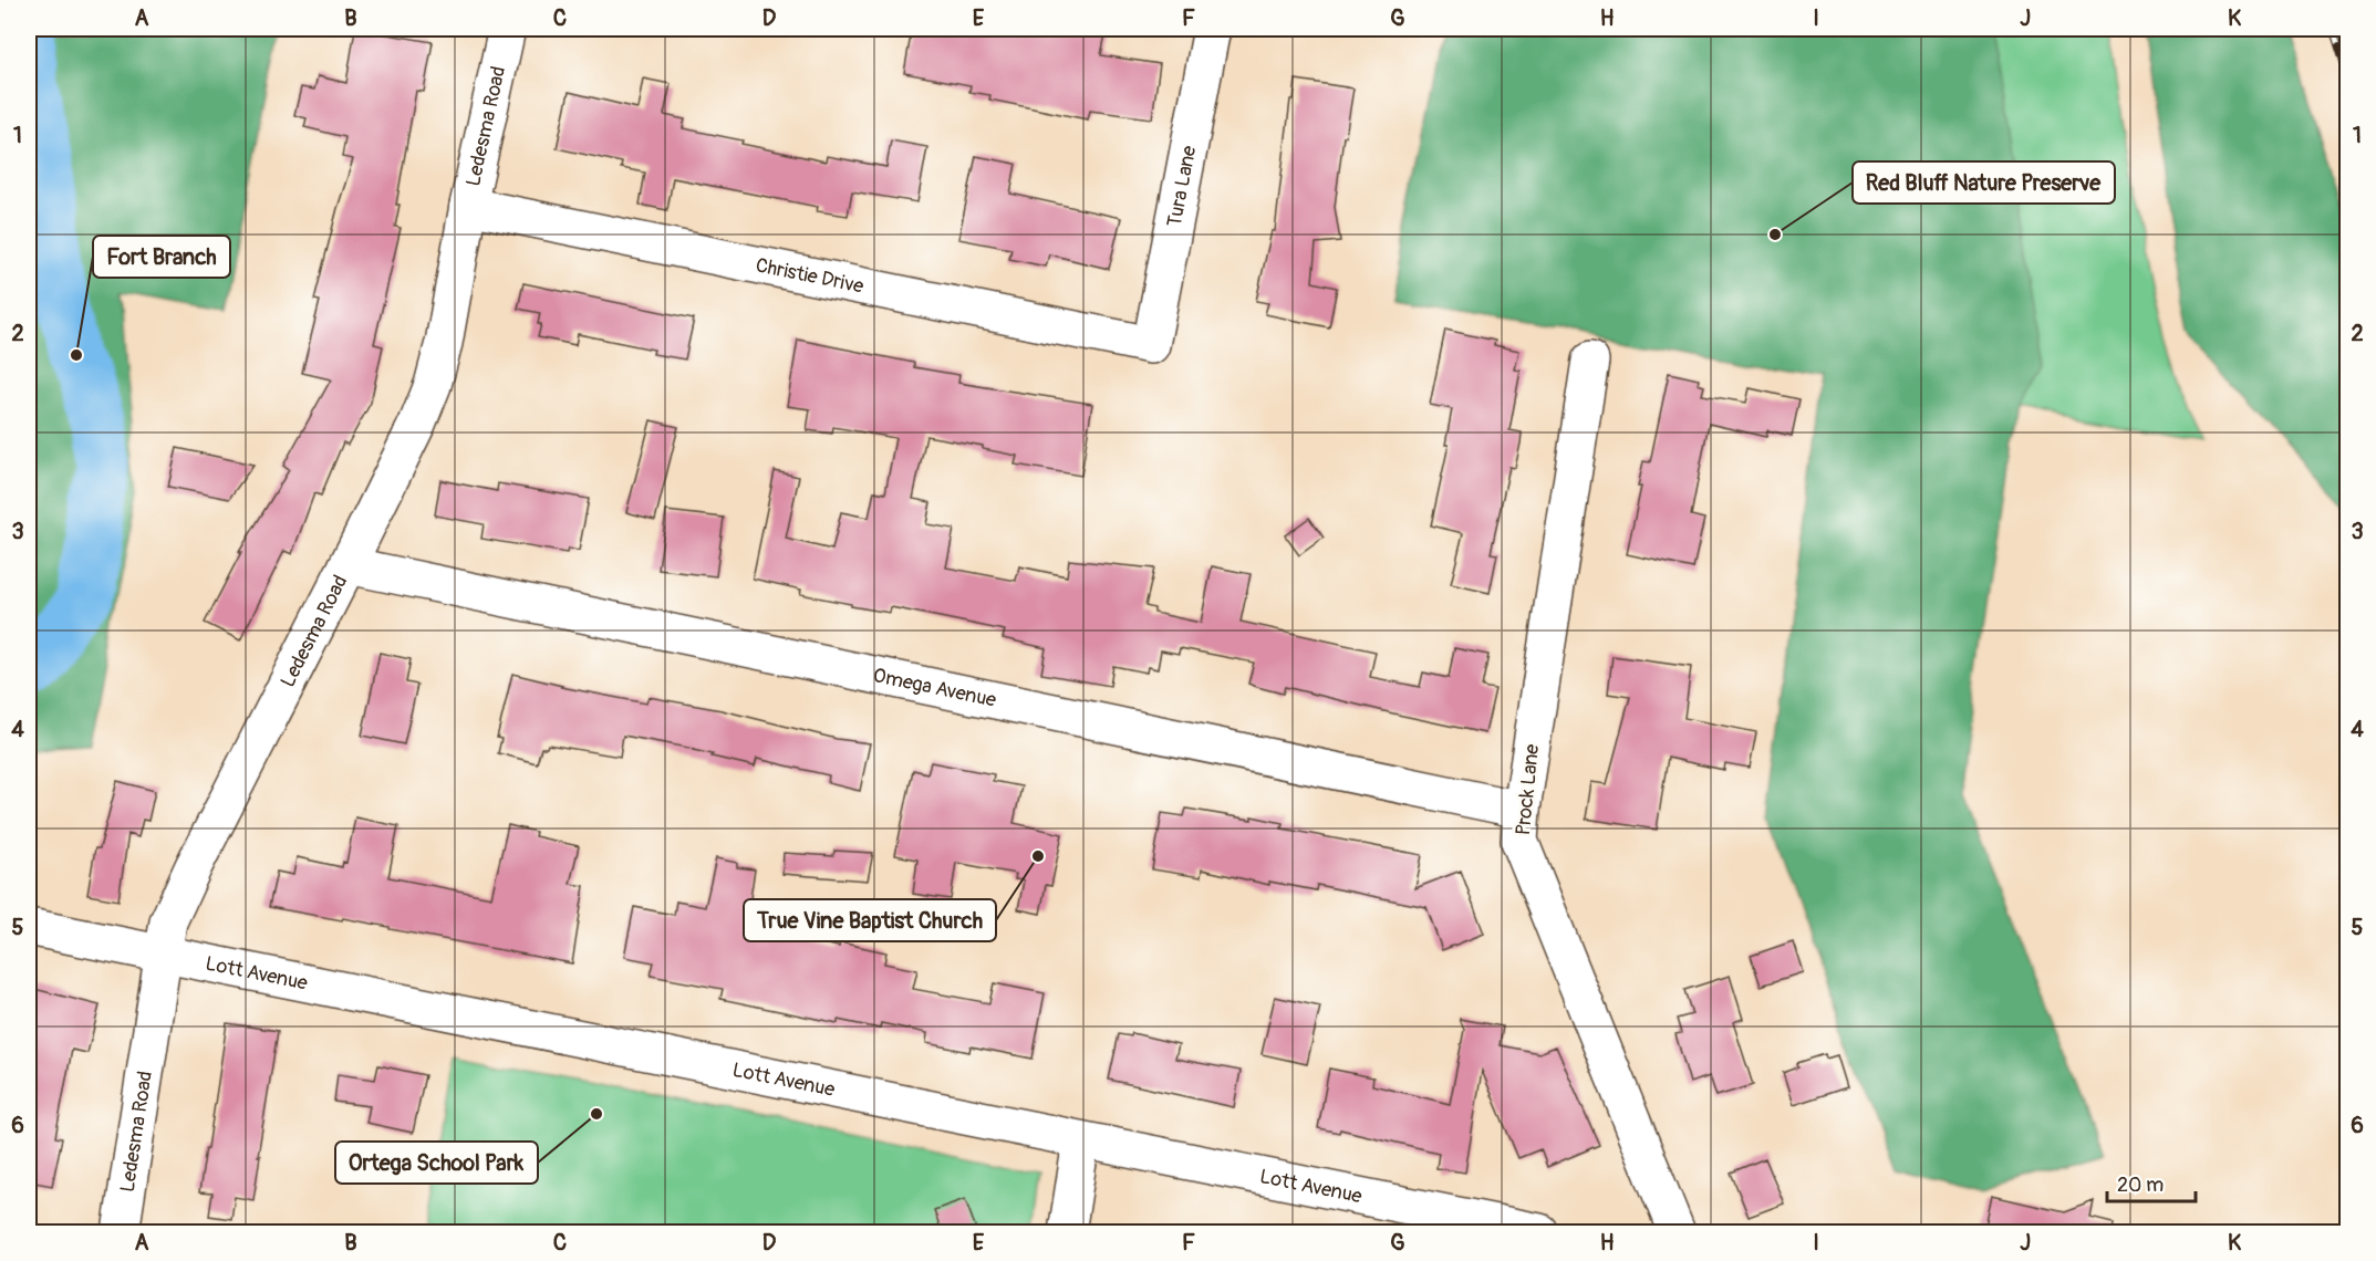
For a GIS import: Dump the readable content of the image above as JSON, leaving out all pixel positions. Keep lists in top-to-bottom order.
{
  "streets": {
    "street": [
      "Ledesma Road",
      "Tura Lane",
      "Christie Drive",
      "Omega Avenue",
      "Prock Lane",
      "Lott Avenue"
    ]
  },
  "crossings": [
    ["Ledesma Road", "Christie Drive"],
    ["Ledesma Road", "Omega Avenue"],
    ["Ledesma Road", "Lott Avenue"],
    ["Tura Lane", "Christie Drive"],
    ["Omega Avenue", "Prock Lane"]
  ],
  "places": [
    "Red Bluff Nature Preserve",
    "Fort Branch",
    "True Vine Baptist Church",
    "Ortega School Park"
  ],
  "scale_bar": "20 m",
  "grid": {
    "columns": [
      "A",
      "B",
      "C",
      "D",
      "E",
      "F",
      "G",
      "H",
      "I",
      "J",
      "K"
    ],
    "rows": [
      "1",
      "2",
      "3",
      "4",
      "5",
      "6"
    ]
  }
}
